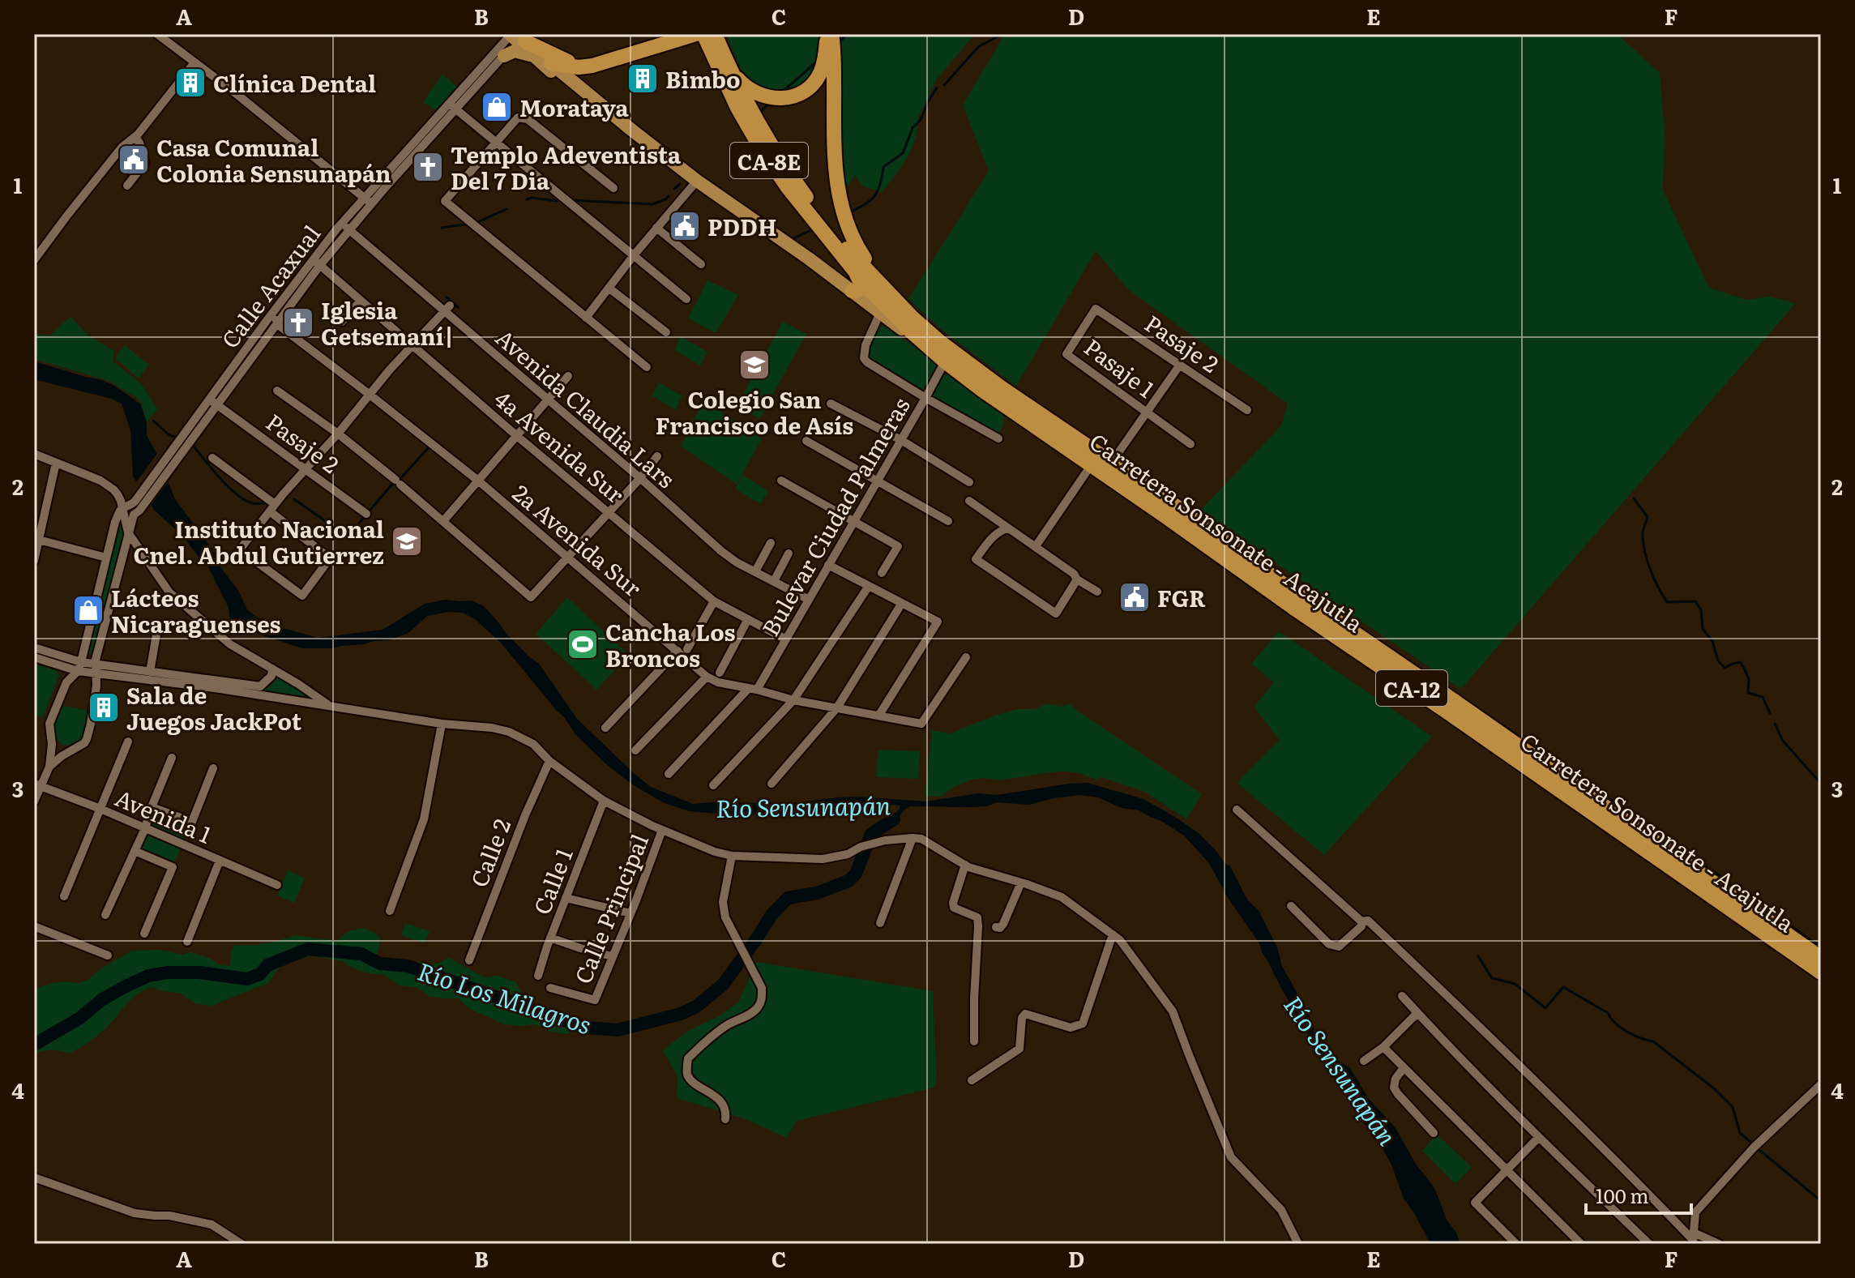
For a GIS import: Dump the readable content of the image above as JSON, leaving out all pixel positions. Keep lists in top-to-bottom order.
{
  "streets": {
    "highway": ["CA-8E", "Carretera Sonsonate - Acajutla", "CA-12"],
    "street": [
      "Calle Acaxual",
      "Pasaje 2",
      "Pasaje 1",
      "Avenida Claudia Lars",
      "4a Avenida Sur",
      "Bulevar Ciudad Palmeras",
      "2a Avenida Sur",
      "Avenida 1",
      "Calle 2",
      "Calle 1",
      "Calle Principal"
    ]
  },
  "crossings": [
    ["Calle Acaxual", "Pasaje 2"],
    ["Calle Acaxual", "Avenida Claudia Lars"],
    ["Calle Acaxual", "4a Avenida Sur"],
    ["Calle Acaxual", "2a Avenida Sur"],
    ["Pasaje 2", "Pasaje 1"],
    ["Avenida Claudia Lars", "Bulevar Ciudad Palmeras"],
    ["4a Avenida Sur", "Bulevar Ciudad Palmeras"],
    ["Bulevar Ciudad Palmeras", "Carretera Sonsonate - Acajutla"],
    ["Bulevar Ciudad Palmeras", "2a Avenida Sur"],
    ["Carretera Sonsonate - Acajutla", "CA-12"]
  ],
  "water": ["Río Sensunapán", "Río Los Milagros"],
  "places": {
    "building": ["Bimbo", "Clínica Dental", "Sala de Juegos JackPot"],
    "shop": ["Morataya", "Lácteos Nicaraguenses"],
    "public building": ["Casa Comunal Colonia Sensunapán", "PDDH", "FGR"],
    "church": ["Templo Adeventista Del 7 Dia", "Iglesia Getsemaní|"],
    "school or university": ["Colegio San Francisco de Asís", "Instituto Nacional Cnel. Abdul Gutierrez"],
    "sports": ["Cancha Los Broncos"]
  },
  "scale_bar": "100 m",
  "grid": {
    "columns": [
      "A",
      "B",
      "C",
      "D",
      "E",
      "F"
    ],
    "rows": [
      "1",
      "2",
      "3",
      "4"
    ]
  }
}
